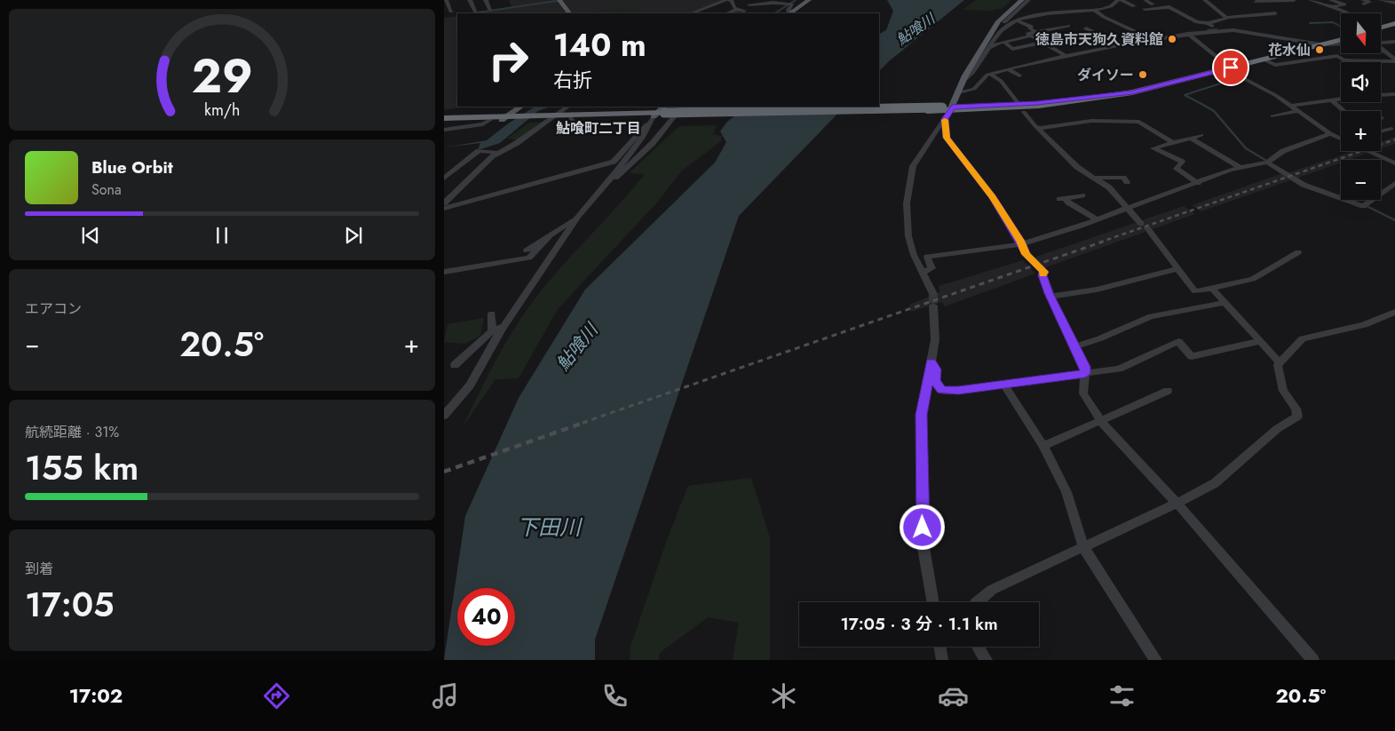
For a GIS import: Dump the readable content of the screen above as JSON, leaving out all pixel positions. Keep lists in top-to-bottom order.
{
  "districts": ["鮎喰町二丁目"],
  "water": ["鮎喰川", "下田川"],
  "places": ["徳島市天狗久資料館", "花水仙", "ダイソー"],
  "north": "bottom",
  "page": {
    "map_buttons": ["+", "−"],
    "turn": ["140 m", "右折"],
    "song": ["Blue Orbit", "Sona"],
    "tile": [
      "エアコン",
      ["航続距離 · 31%", "155 km"],
      ["到着", "17:05"]
    ],
    "heat": ["−", "20.5°", "+"],
    "limit": "40",
    "trip": "17:05 · 3 分 · 1.1 km",
    "tabs": ["17:02", "20.5°"],
    "gauge": ["29", "km/h"]
  }
}
